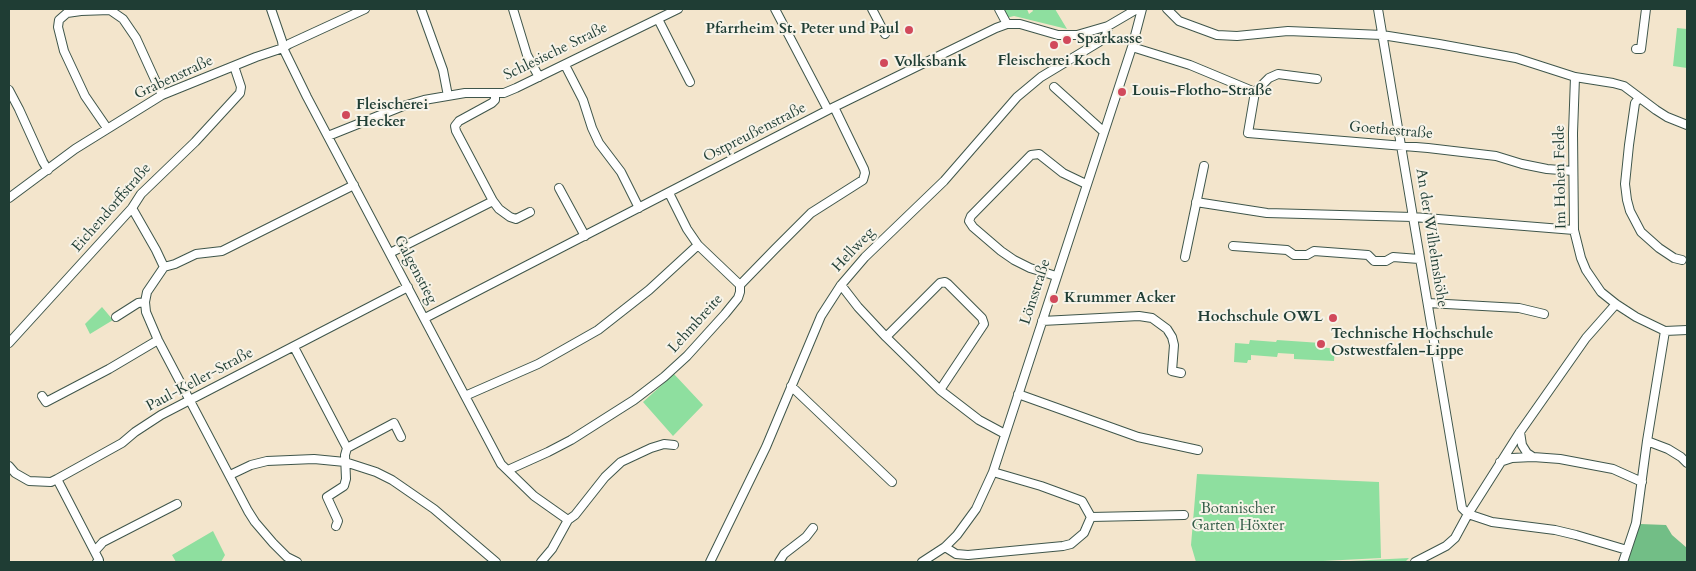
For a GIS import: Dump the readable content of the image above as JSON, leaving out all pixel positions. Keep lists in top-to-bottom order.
{
  "streets": {
    "street": [
      "Schlesische Straße",
      "Grabenstraße",
      "Goethestraße",
      "Ostpreußenstraße",
      "Im Hohen Felde",
      "Eichendorffstraße",
      "An der Wilhelmshöhe",
      "Hellweg",
      "Galgenstieg",
      "Lönsstraße",
      "Lehmbreite",
      "Paul-Keller-Straße"
    ]
  },
  "crossings": [
    ["Schlesische Straße", "Galgenstieg"],
    ["Grabenstraße", "Eichendorffstraße"],
    ["Grabenstraße", "Galgenstieg"],
    ["Goethestraße", "Im Hohen Felde"],
    ["Goethestraße", "An der Wilhelmshöhe"],
    ["Ostpreußenstraße", "Galgenstieg"],
    ["Ostpreußenstraße", "Lehmbreite"],
    ["Galgenstieg", "Lehmbreite"],
    ["Galgenstieg", "Paul-Keller-Straße"]
  ],
  "parks": ["Botanischer Garten Höxter"],
  "places": [
    "Pfarrheim St. Peter und Paul",
    "Sparkasse",
    "Fleischerei Koch",
    "Volksbank",
    "Louis-Flotho-Straße",
    "Fleischerei Hecker",
    "Krummer Acker",
    "Hochschule OWL",
    "Technische Hochschule Ostwestfalen-Lippe"
  ]
}
